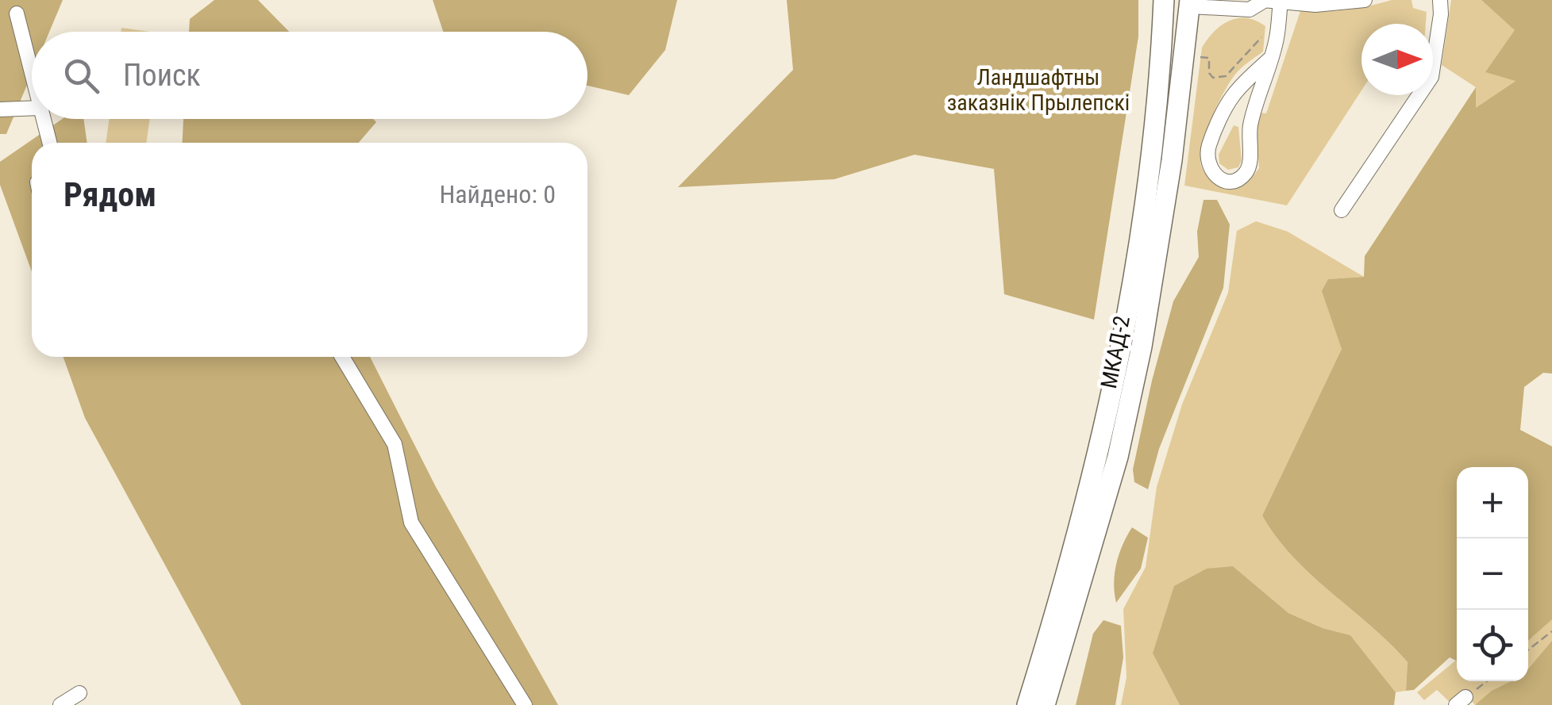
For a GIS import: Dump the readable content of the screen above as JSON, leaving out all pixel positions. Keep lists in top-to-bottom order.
{
  "streets": {
    "highway": ["МКАД-2"]
  },
  "parks": ["Ландшафтны заказнік Прылепскі"],
  "north": "right",
  "page": {
    "search": "Поиск",
    "heading": ["Рядом", "Найдено: 0"],
    "map_buttons": ["+", "−"]
  }
}
